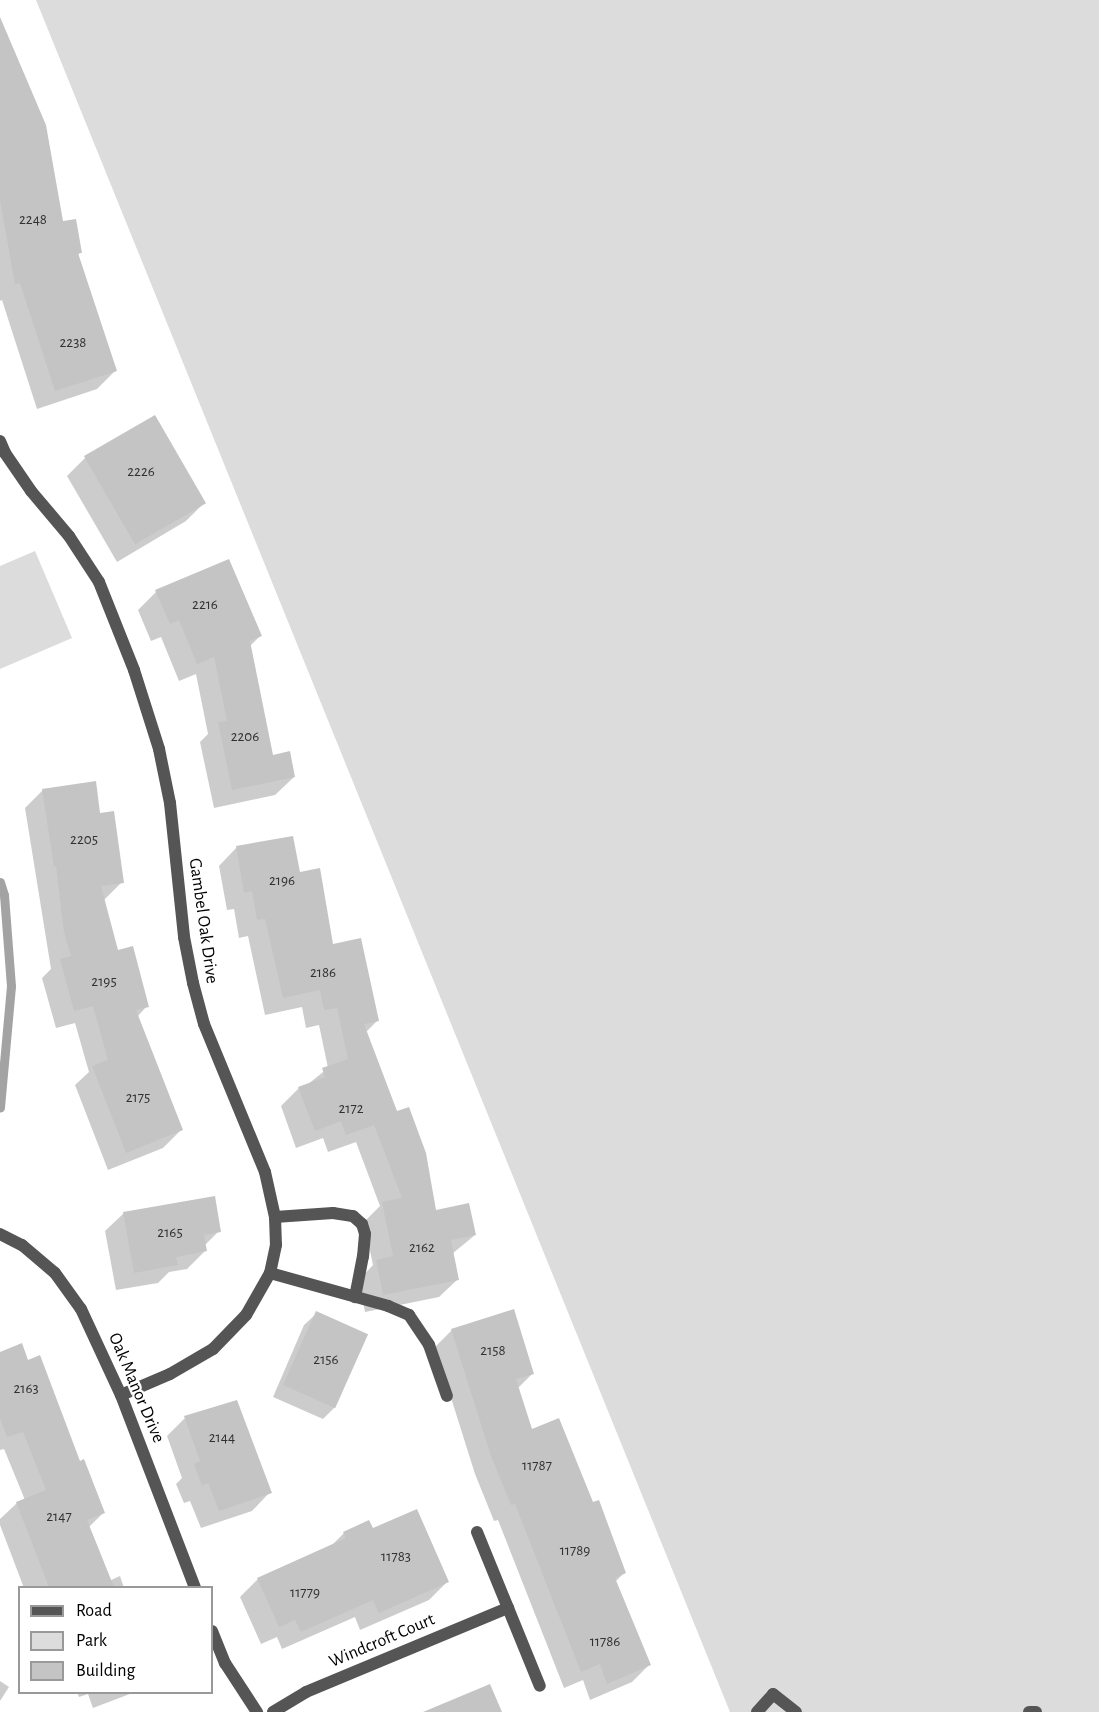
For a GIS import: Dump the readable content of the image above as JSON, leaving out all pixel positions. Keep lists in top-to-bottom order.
{
  "streets": {
    "street": ["Gambel Oak Drive", "Oak Manor Drive", "Windcroft Court"]
  },
  "crossings": [
    ["Gambel Oak Drive", "Oak Manor Drive"]
  ],
  "house_numbers": [
    "2248",
    "2238",
    "2226",
    "2216",
    "2206",
    "2205",
    "2196",
    "2186",
    "2195",
    "2175",
    "2172",
    "2165",
    "2162",
    "2158",
    "2156",
    "2163",
    "2144",
    "11787",
    "2147",
    "11789",
    "11783",
    "11779",
    "11786"
  ],
  "legend": ["Road", "Park", "Building"]
}
